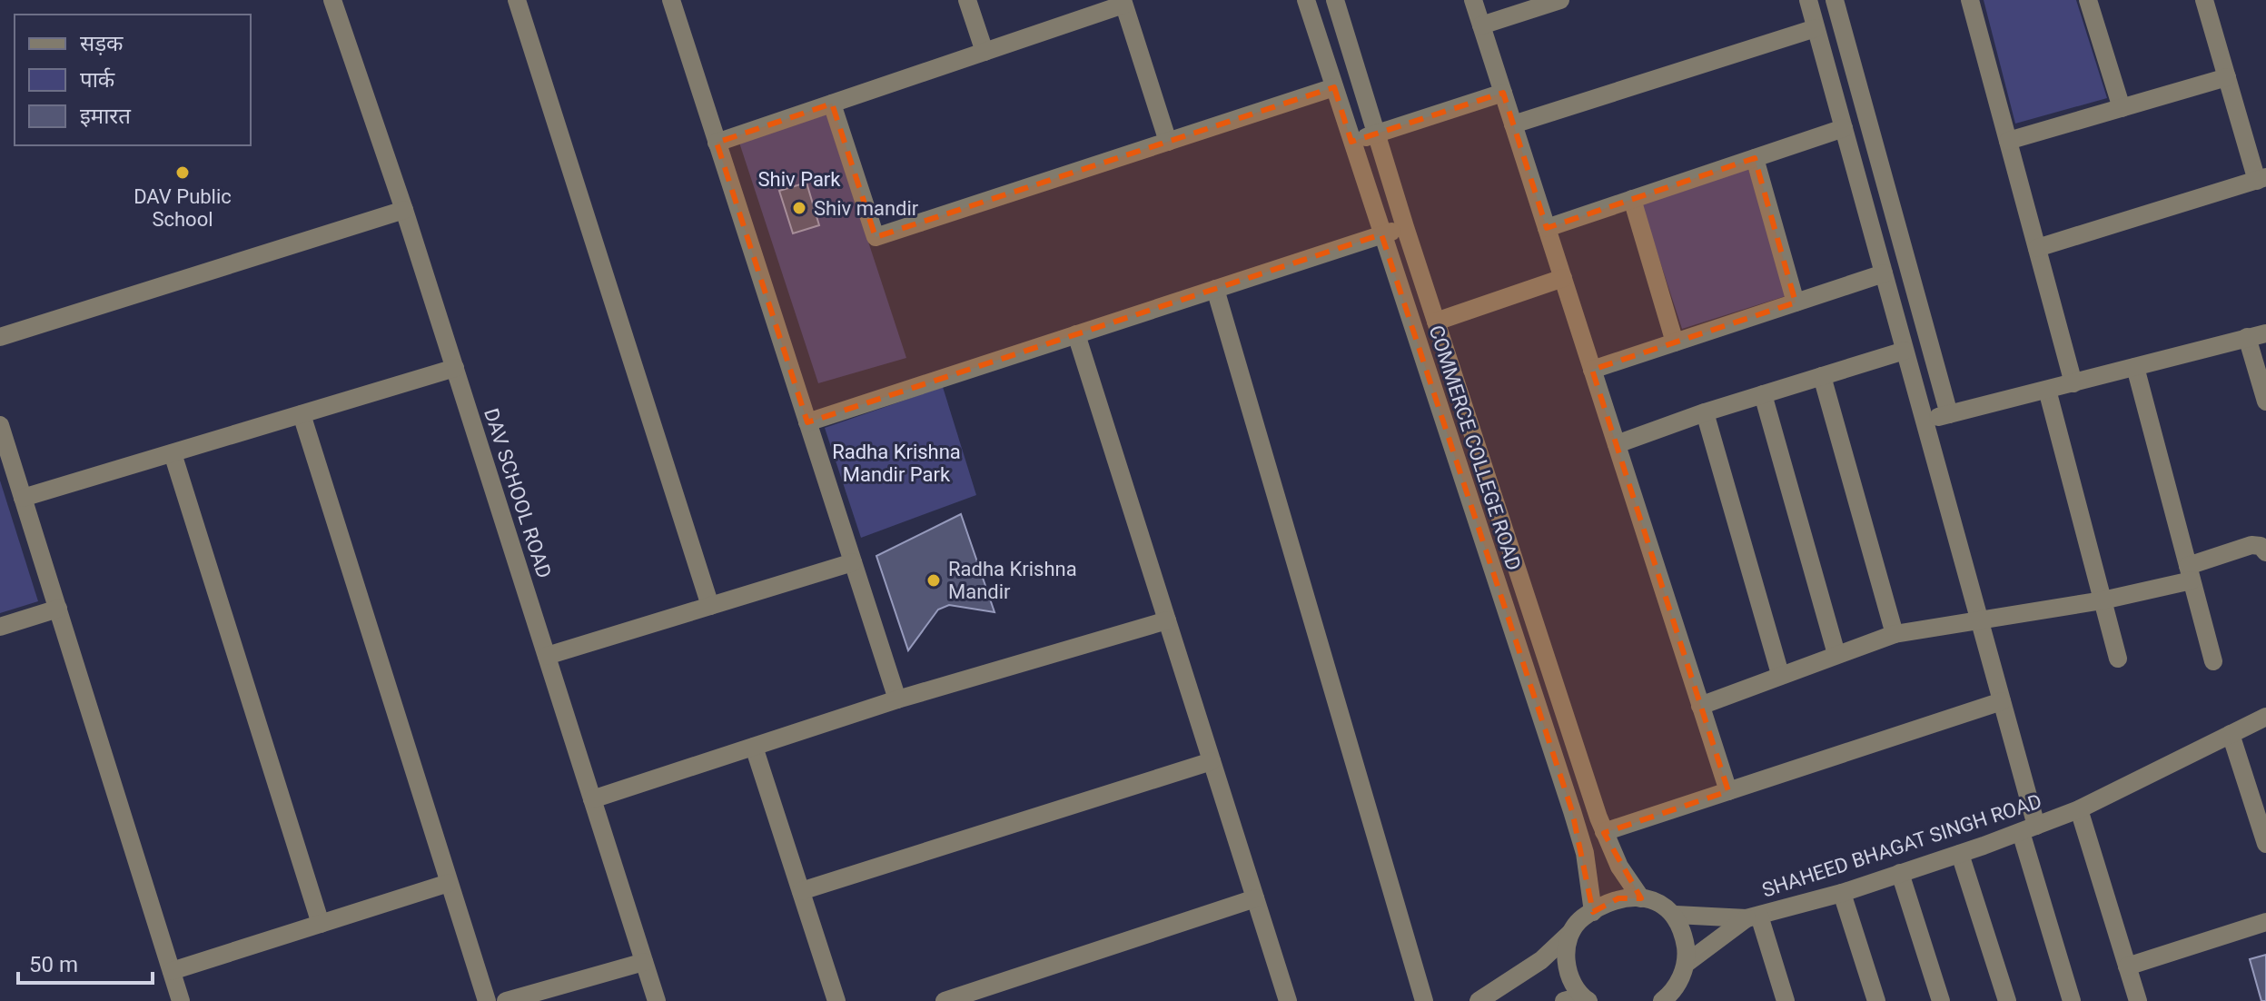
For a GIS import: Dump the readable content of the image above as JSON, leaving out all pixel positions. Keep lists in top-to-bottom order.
{
  "streets": {
    "street": ["COMMERCE COLLEGE ROAD", "DAV SCHOOL ROAD", "SHAHEED BHAGAT SINGH ROAD"]
  },
  "parks": ["Shiv Park", "Radha Krishna Mandir Park"],
  "places": ["DAV Public School", "Shiv mandir", "Radha Krishna Mandir"],
  "legend": ["सड़क", "पार्क", "इमारत"],
  "scale_bar": "50 m"
}
